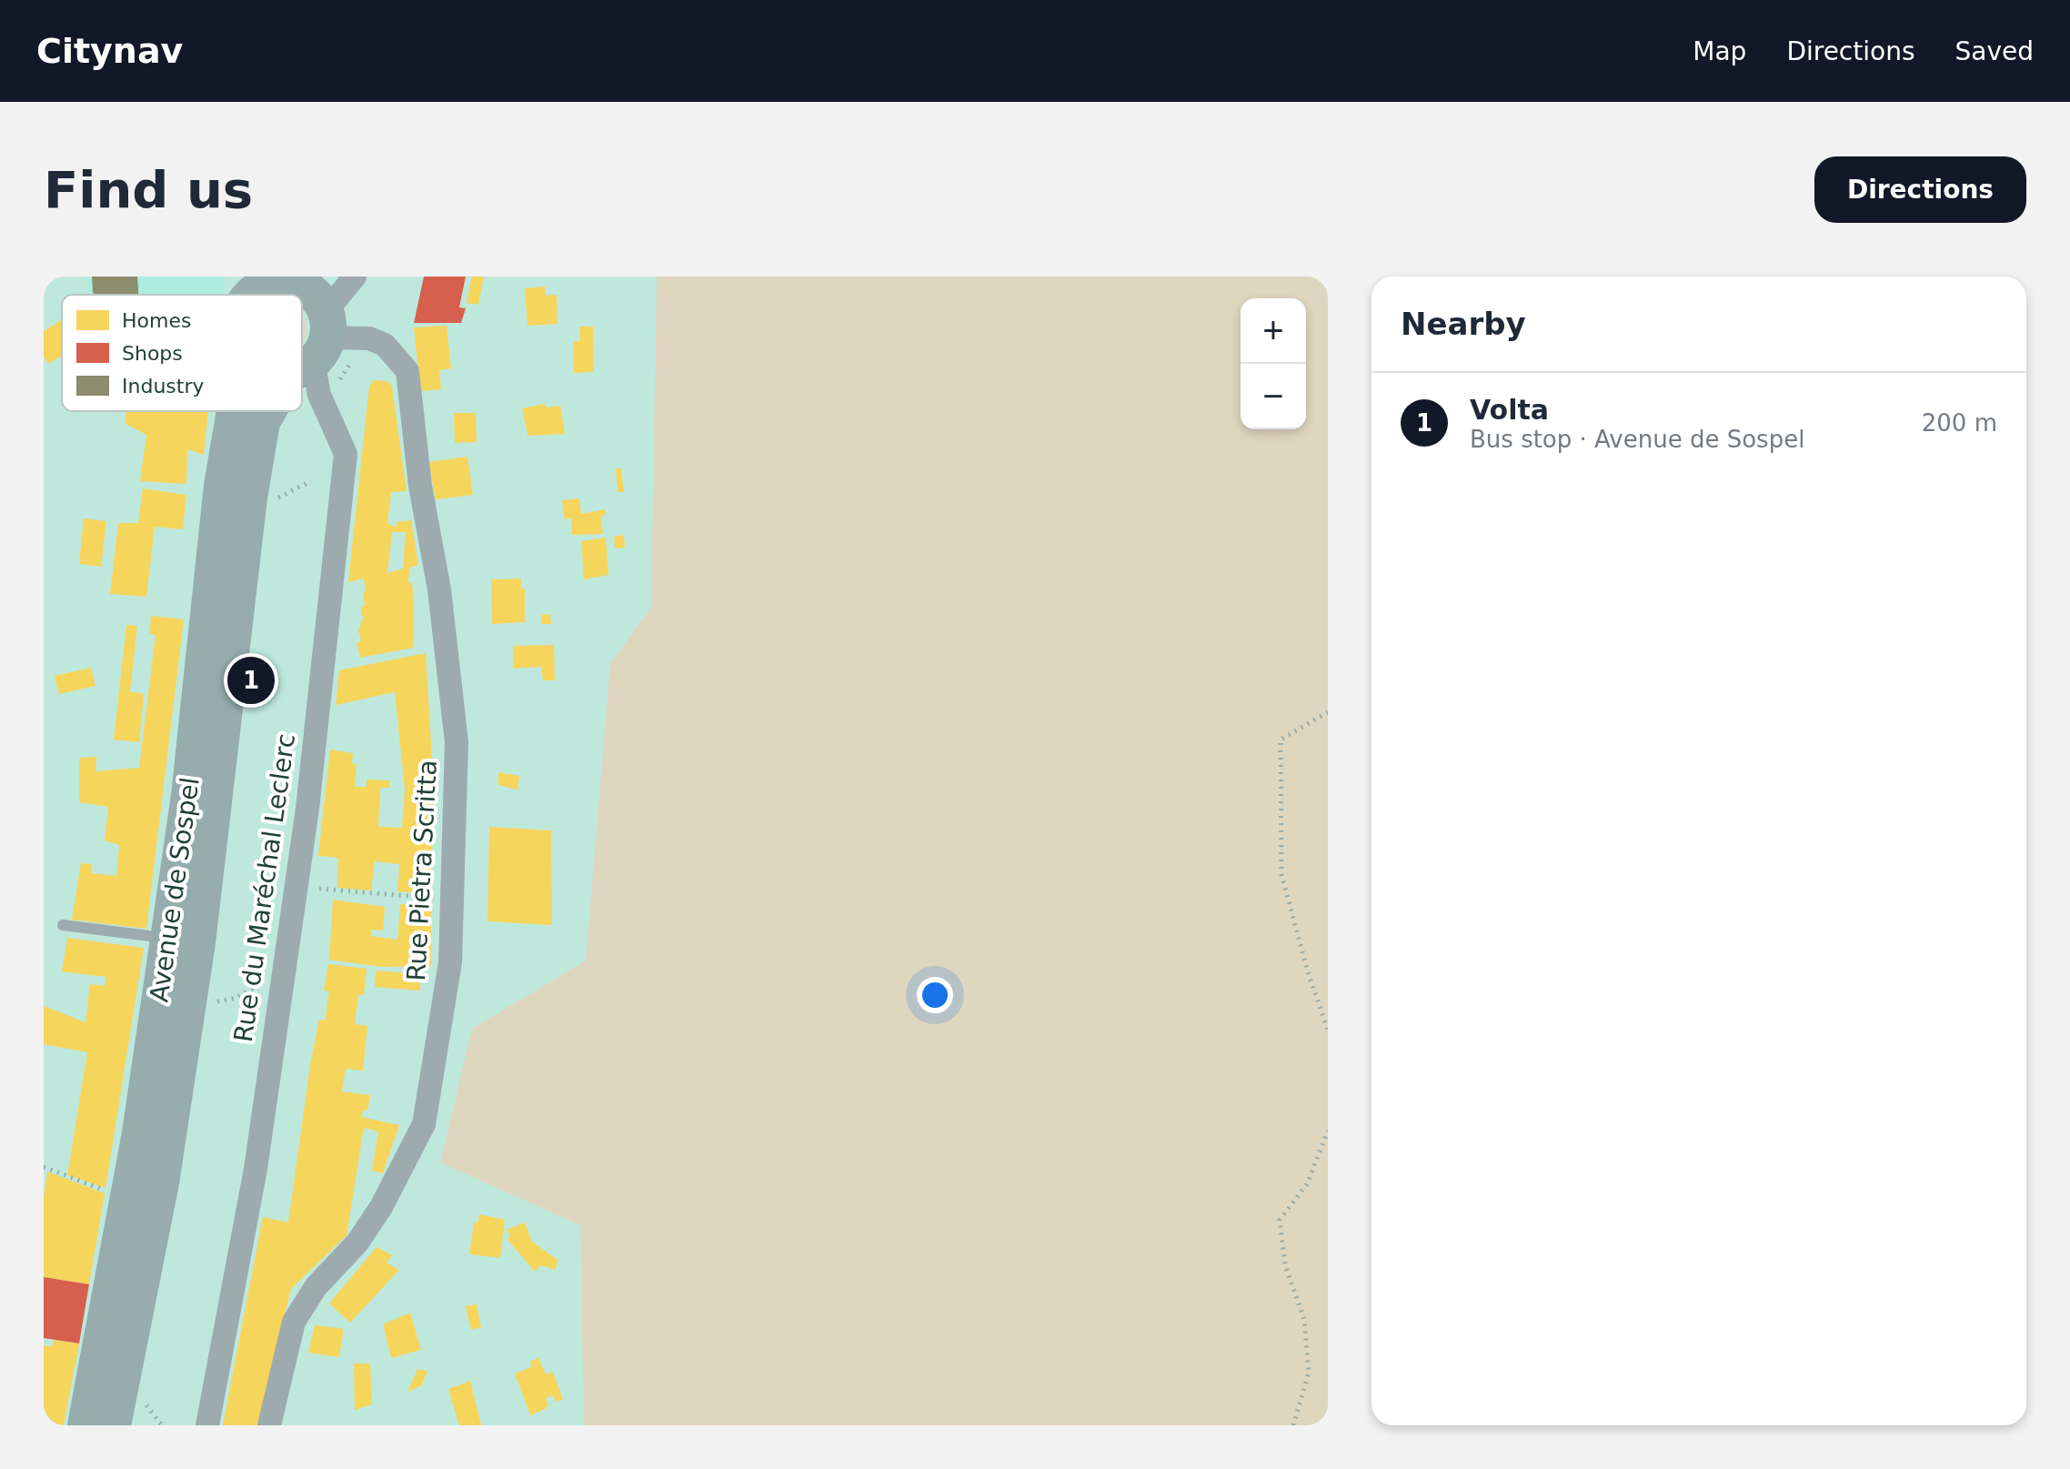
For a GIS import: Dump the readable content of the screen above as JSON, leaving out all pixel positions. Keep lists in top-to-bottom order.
{
  "streets": {
    "main road": ["Avenue de Sospel"],
    "street": ["Rue Pietra Scritta", "Rue du Maréchal Leclerc"]
  },
  "crossings": [
    ["Rue Pietra Scritta", "Rue du Maréchal Leclerc"],
    ["Rue Pietra Scritta", "Avenue de Sospel"],
    ["Rue du Maréchal Leclerc", "Avenue de Sospel"]
  ],
  "legend": ["Homes", "Shops", "Industry"],
  "page": {
    "header": "Citynav",
    "nav": ["Map", "Directions", "Saved"],
    "buttons": "Directions",
    "title": "Find us",
    "heading": "Nearby",
    "map_buttons": ["+", "−"],
    "list": [
      {
        "mark": "1",
        "name": "Volta",
        "note": "Bus stop · Avenue de Sospel",
        "value": "200 m"
      }
    ],
    "pins": "1"
  }
}
